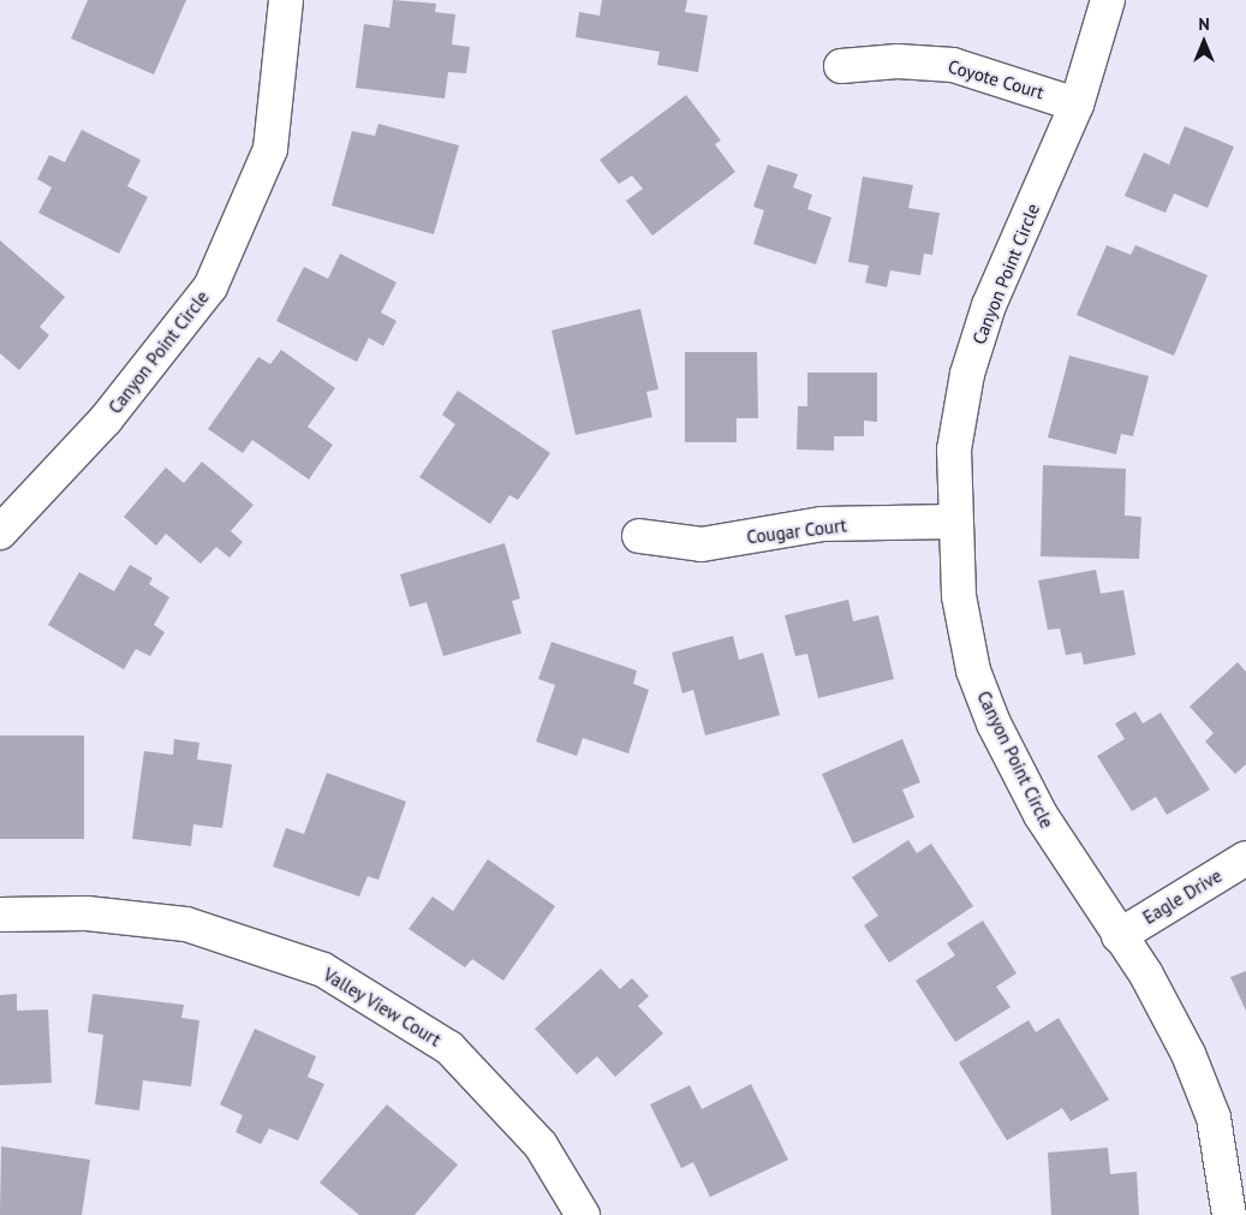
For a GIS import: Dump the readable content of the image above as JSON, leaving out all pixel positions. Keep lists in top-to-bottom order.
{
  "streets": {
    "street": [
      "Coyote Court",
      "Canyon Point Circle",
      "Cougar Court",
      "Eagle Drive",
      "Valley View Court"
    ]
  },
  "crossings": [
    ["Coyote Court", "Canyon Point Circle"],
    ["Canyon Point Circle", "Cougar Court"],
    ["Canyon Point Circle", "Eagle Drive"]
  ],
  "north": "top"
}
